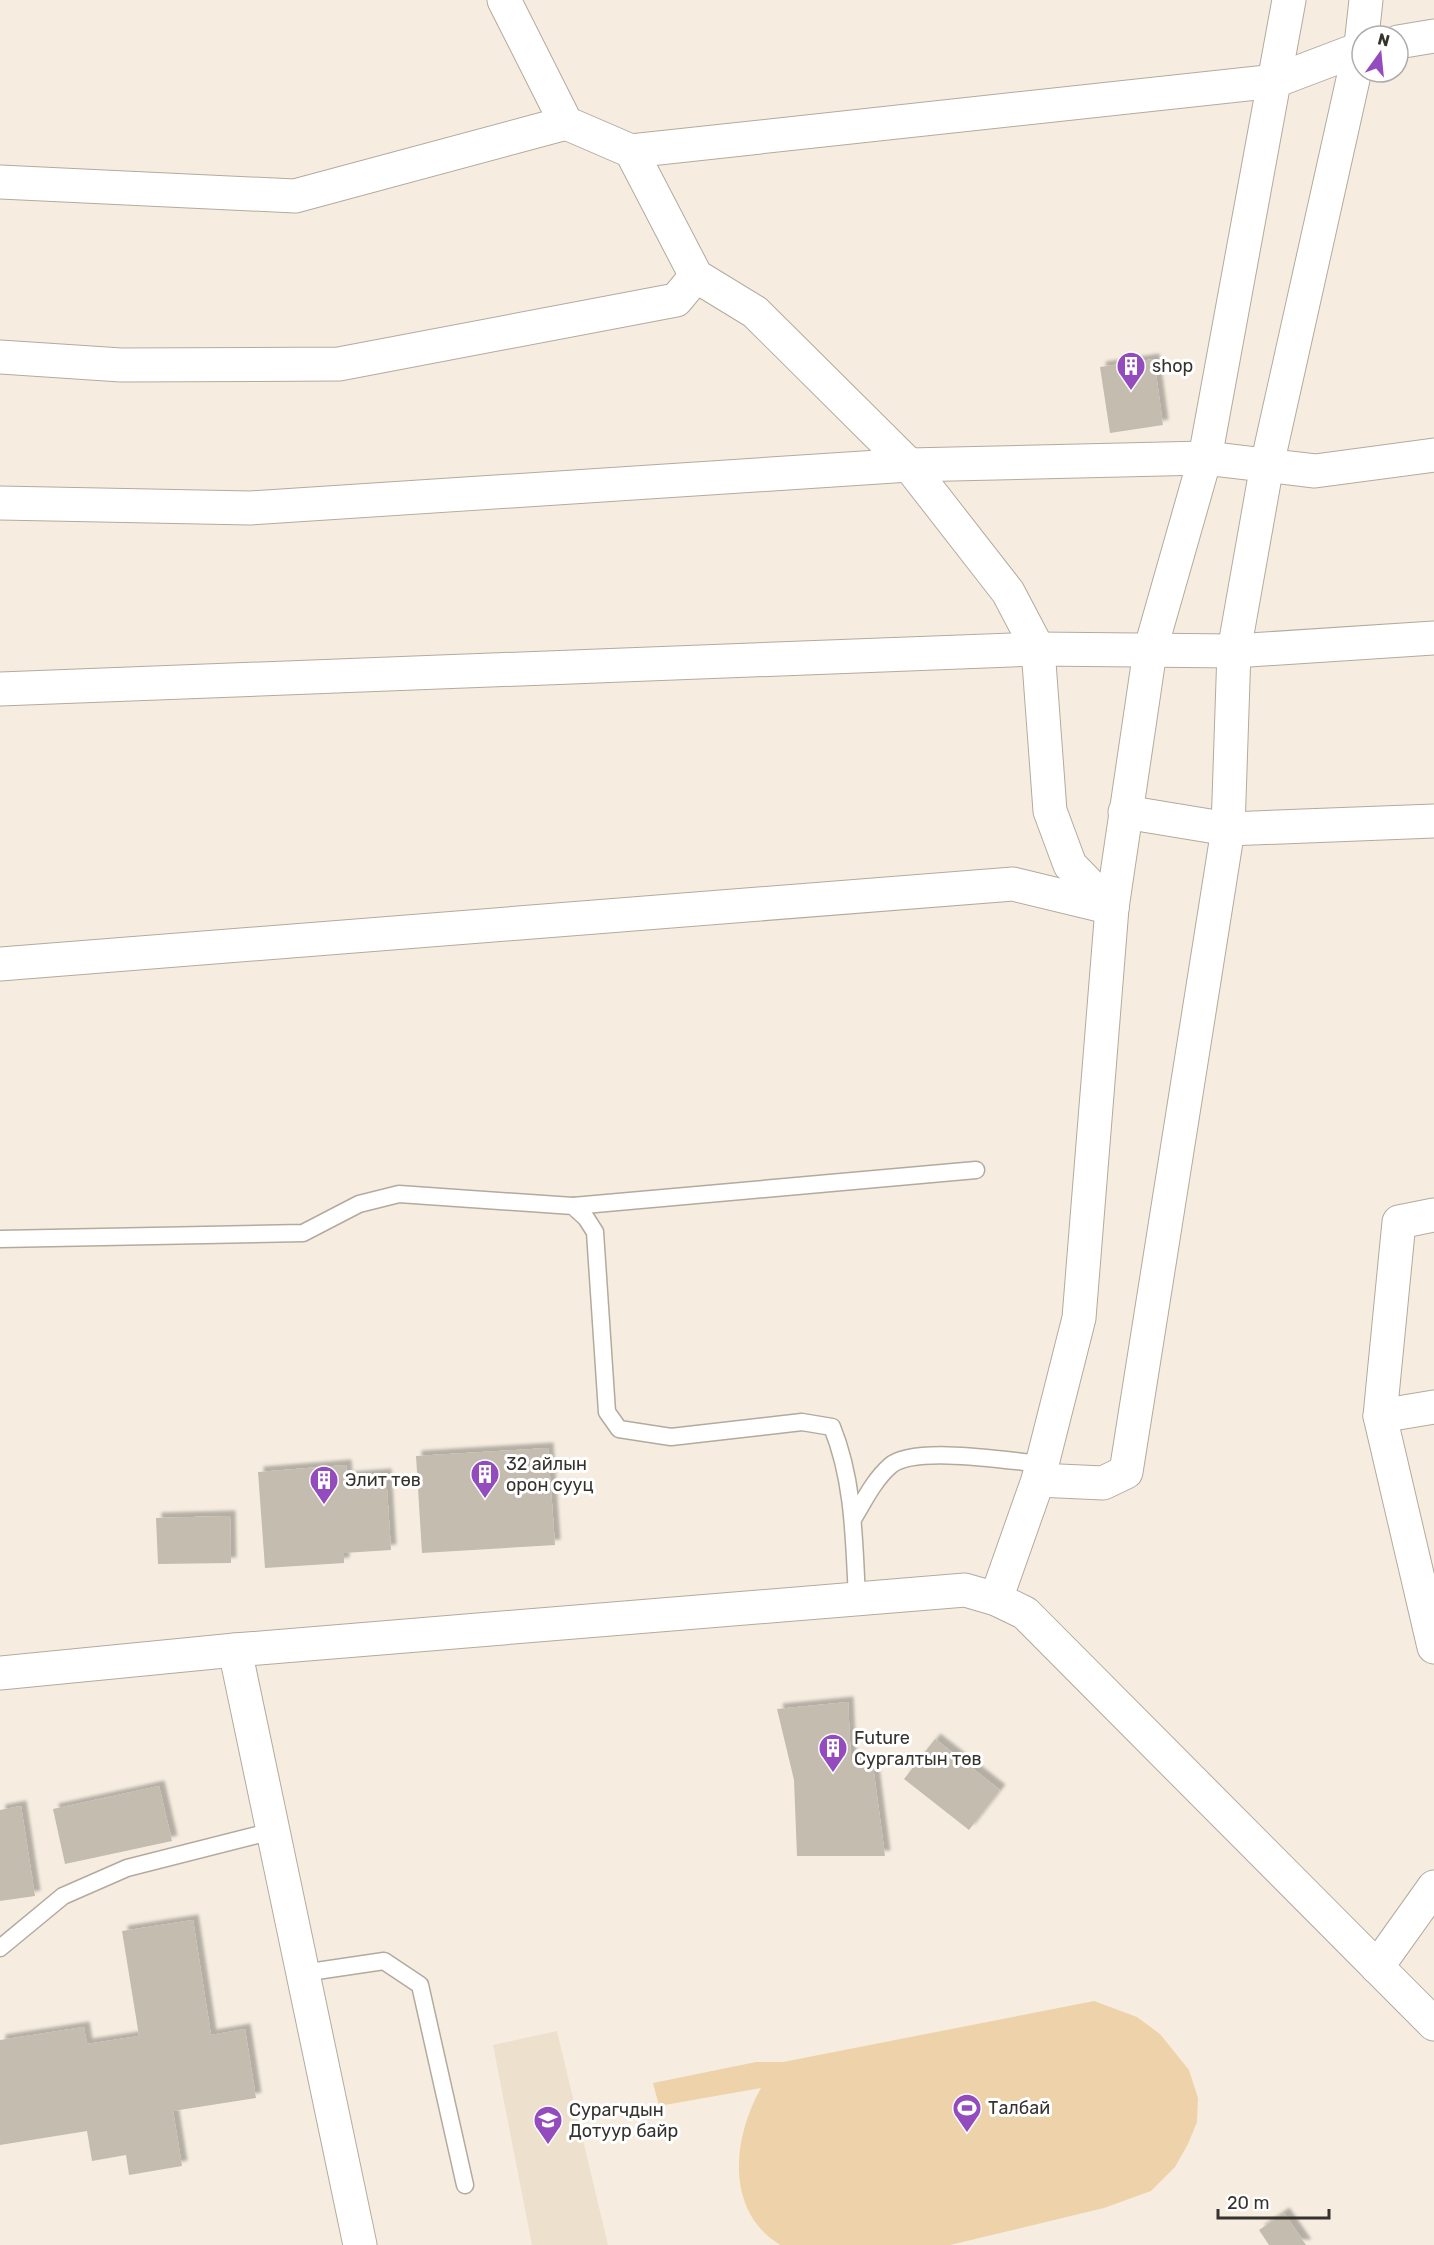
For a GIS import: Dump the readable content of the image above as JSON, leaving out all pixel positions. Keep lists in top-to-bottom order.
{
  "places": {
    "building": [
      "shop",
      "32 айлын орон сууц",
      "Элит төв",
      "Future Сургалтын төв"
    ],
    "sports": ["Талбай"],
    "school or university": ["Сурагчдын Дотуур байр"]
  },
  "scale_bar": "20 m",
  "north": "top"
}
